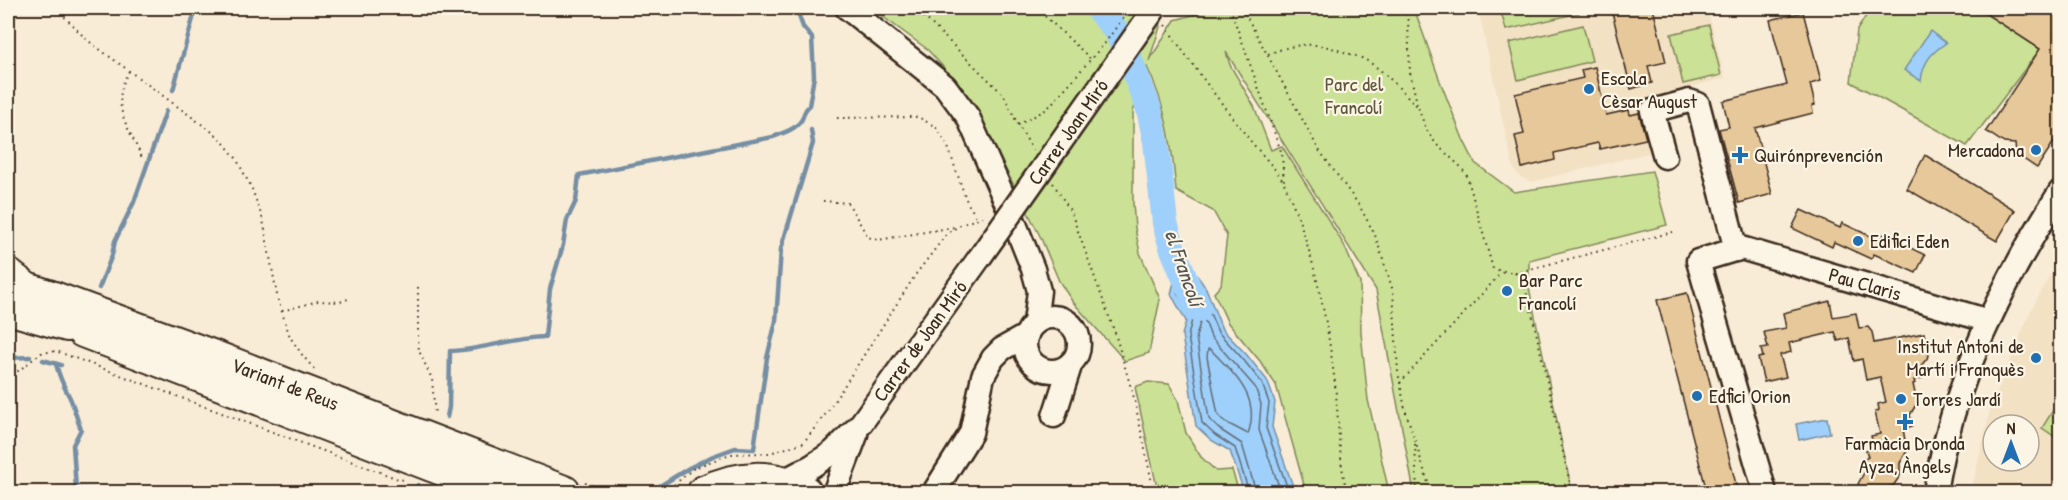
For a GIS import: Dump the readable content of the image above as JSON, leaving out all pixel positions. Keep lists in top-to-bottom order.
{
  "streets": {
    "highway": ["Variant de Reus"],
    "street": ["Carrer Joan Miró", "Pau Claris", "Carrer de Joan Miró"]
  },
  "crossings": [
    ["Carrer Joan Miró", "Carrer de Joan Miró"]
  ],
  "water": ["el Francolí"],
  "parks": ["Parc del Francolí"],
  "places": {
    "other": [
      "Escola Cèsar August",
      "Mercadona",
      "Edifici Eden",
      "Bar Parc Francolí",
      "Institut Antoni de Martí i Franquès",
      "Edfici Orion",
      "Torres Jardí"
    ],
    "health": ["Quirónprevención", "Farmàcia Dronda Ayza, Àngels"]
  },
  "north": "top"
}
